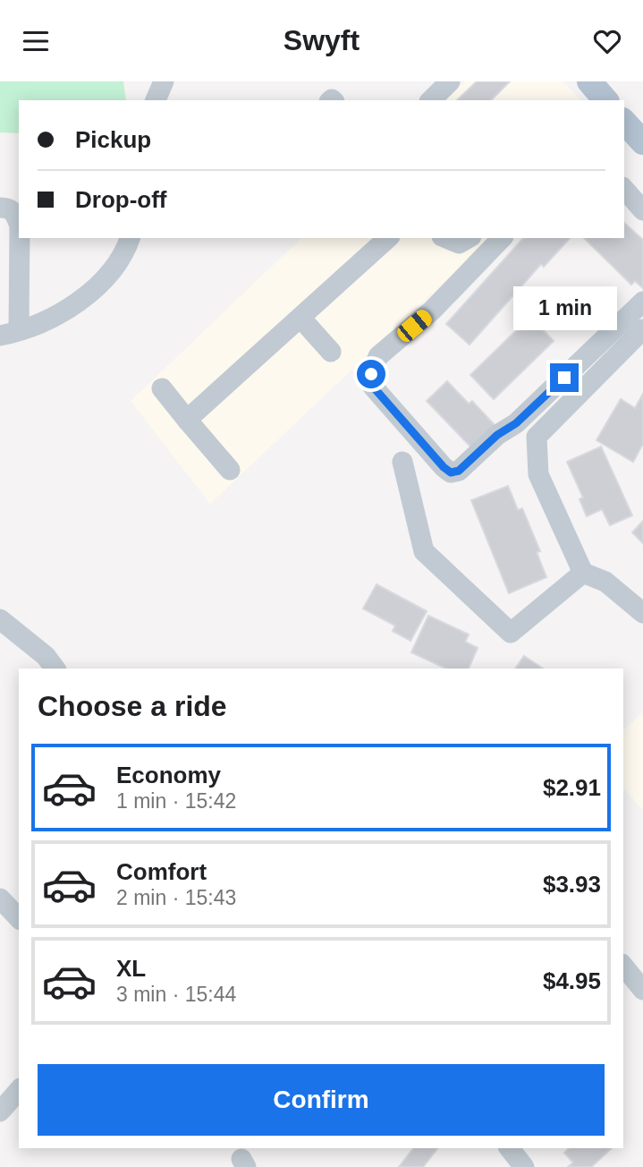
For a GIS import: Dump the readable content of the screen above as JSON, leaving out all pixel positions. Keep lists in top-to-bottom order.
{
  "page": {
    "header": "Swyft",
    "banner": ["Pickup", "Drop-off"],
    "bubble": "1 min",
    "heading": "Choose a ride",
    "list": [
      {
        "name": "Economy",
        "note": "1 min · 15:42",
        "value": "$2.91"
      },
      {
        "name": "Comfort",
        "note": "2 min · 15:43",
        "value": "$3.93"
      },
      {
        "name": "XL",
        "note": "3 min · 15:44",
        "value": "$4.95"
      }
    ],
    "buttons": "Confirm"
  }
}
